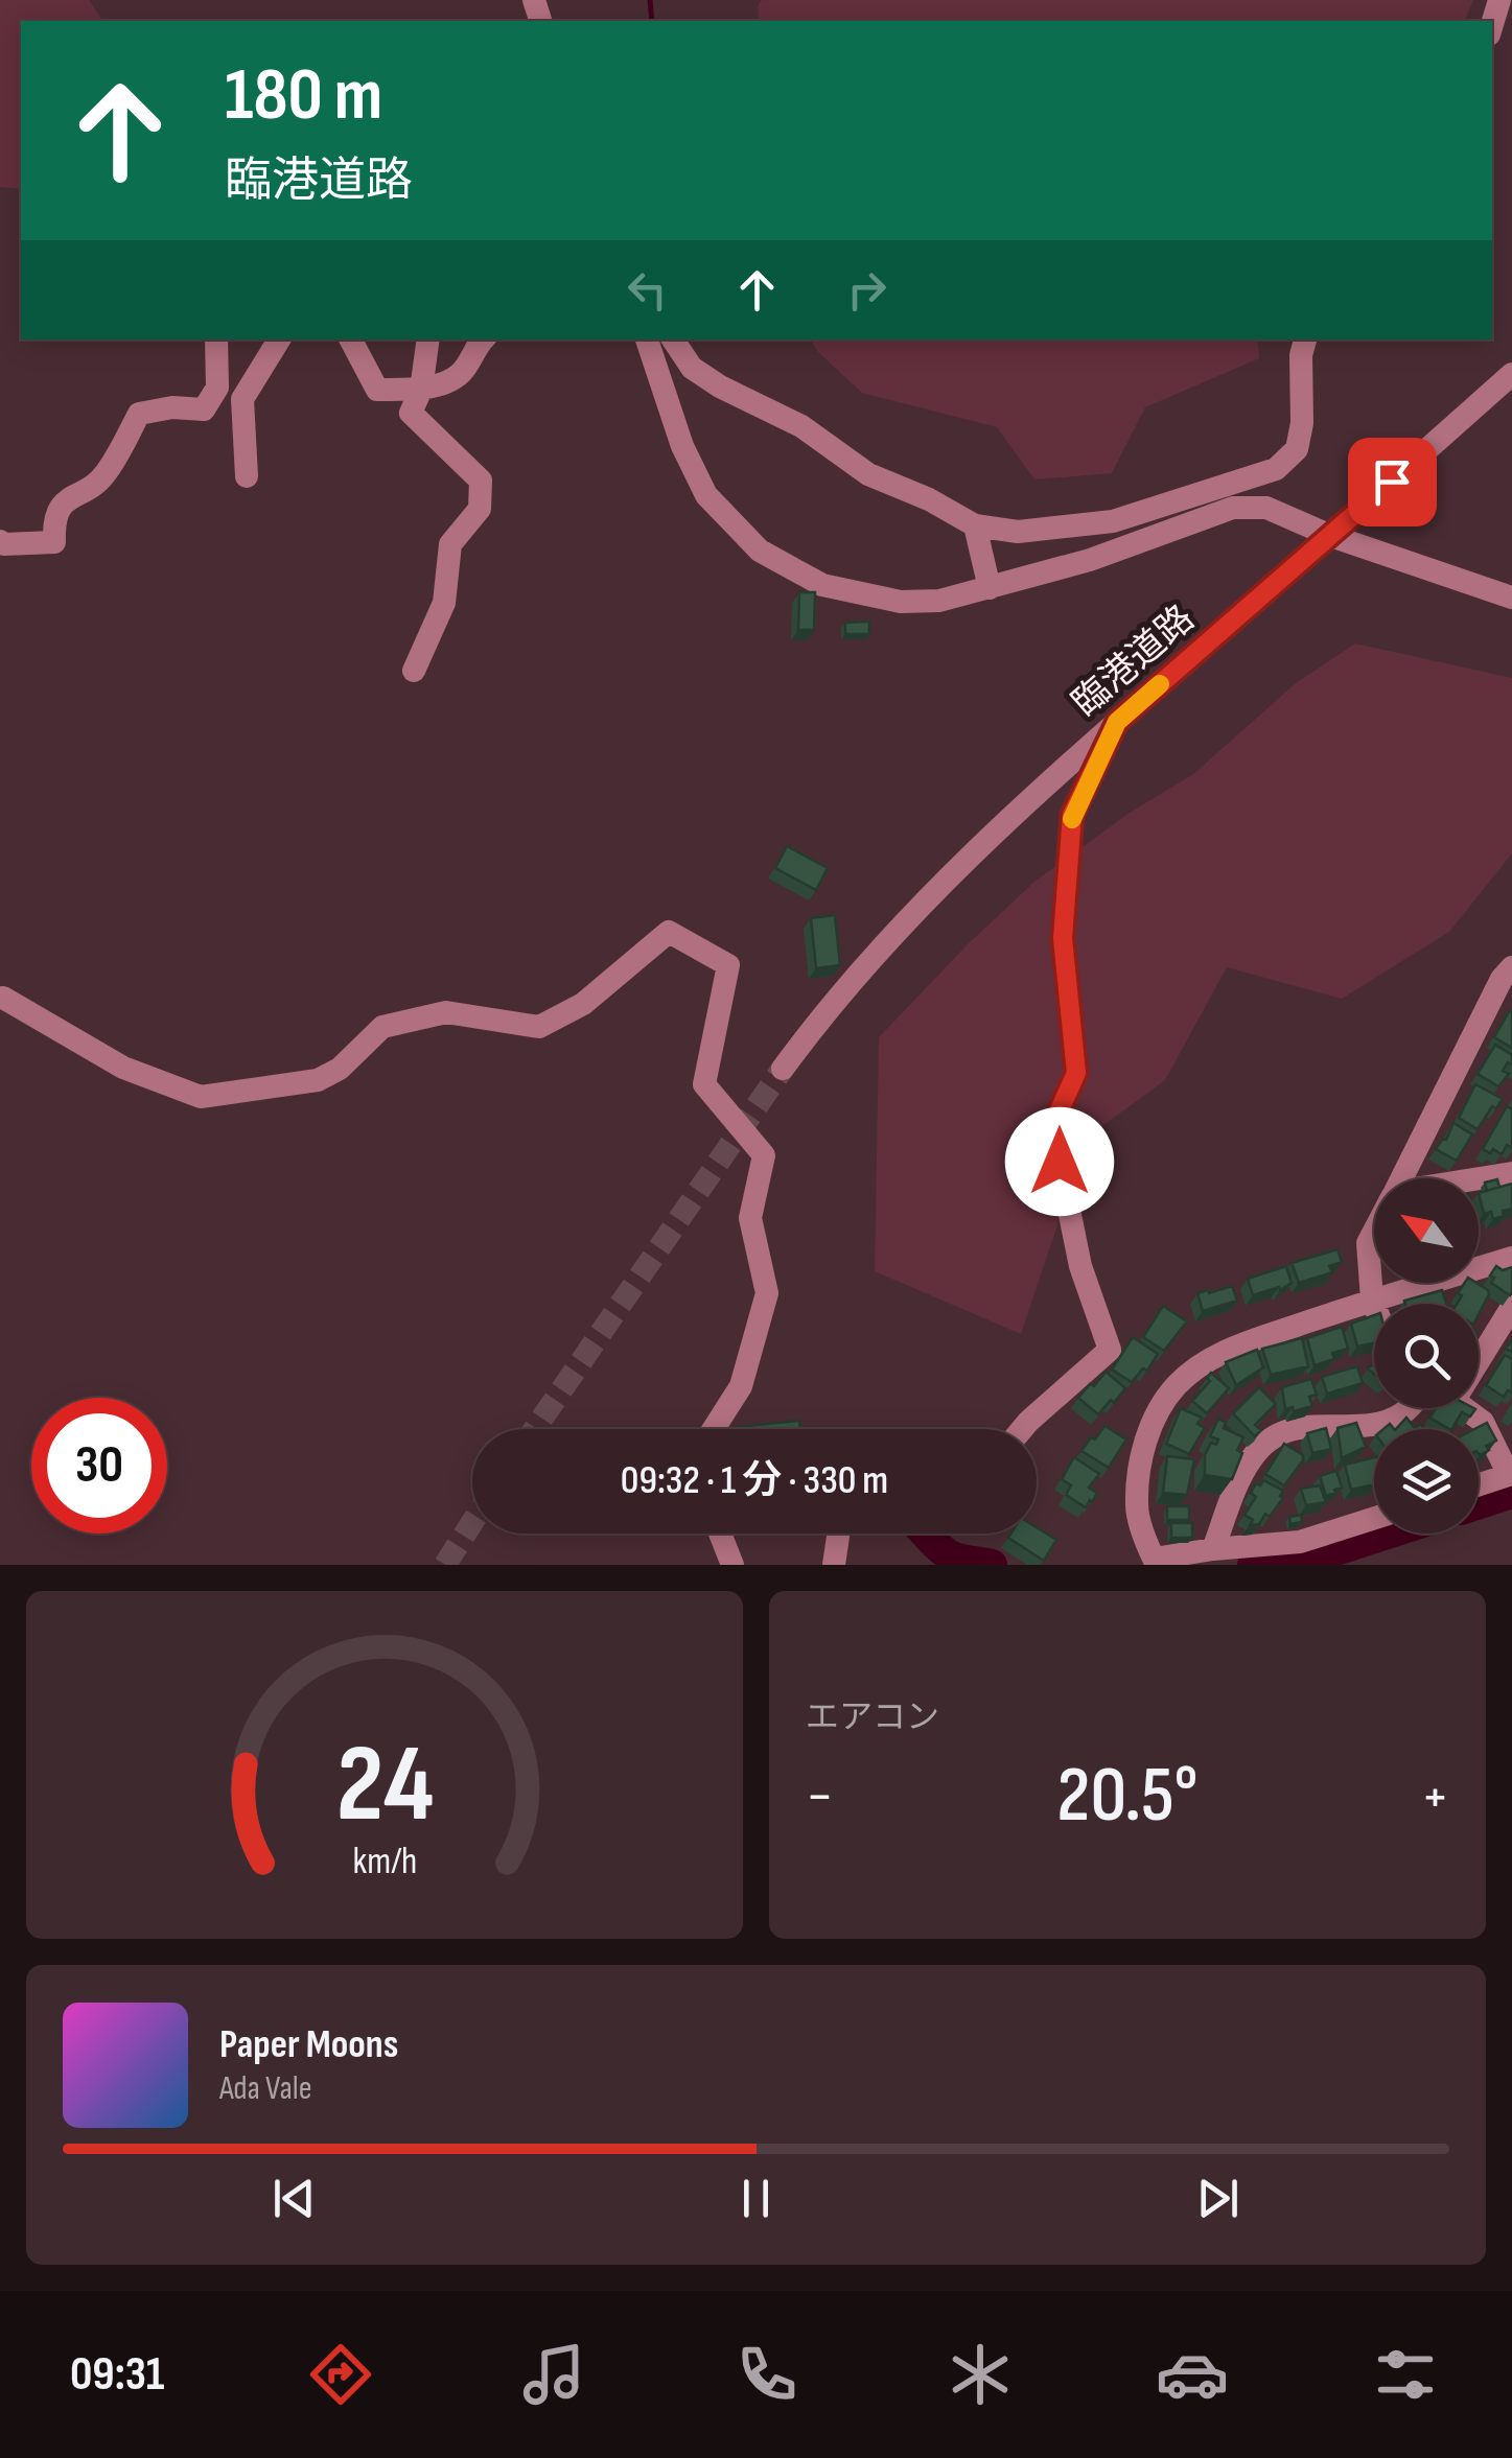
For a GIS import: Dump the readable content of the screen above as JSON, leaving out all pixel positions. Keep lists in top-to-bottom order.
{
  "streets": {
    "street": ["臨港道路"]
  },
  "north": "top left",
  "page": {
    "turn": ["180 m", "臨港道路"],
    "limit": "30",
    "trip": "09:32 · 1 分 · 330 m",
    "tile": "エアコン",
    "heat": ["−", "20.5°", "+"],
    "song": ["Paper Moons", "Ada Vale"],
    "tabs": "09:31",
    "gauge": ["24", "km/h"]
  }
}
